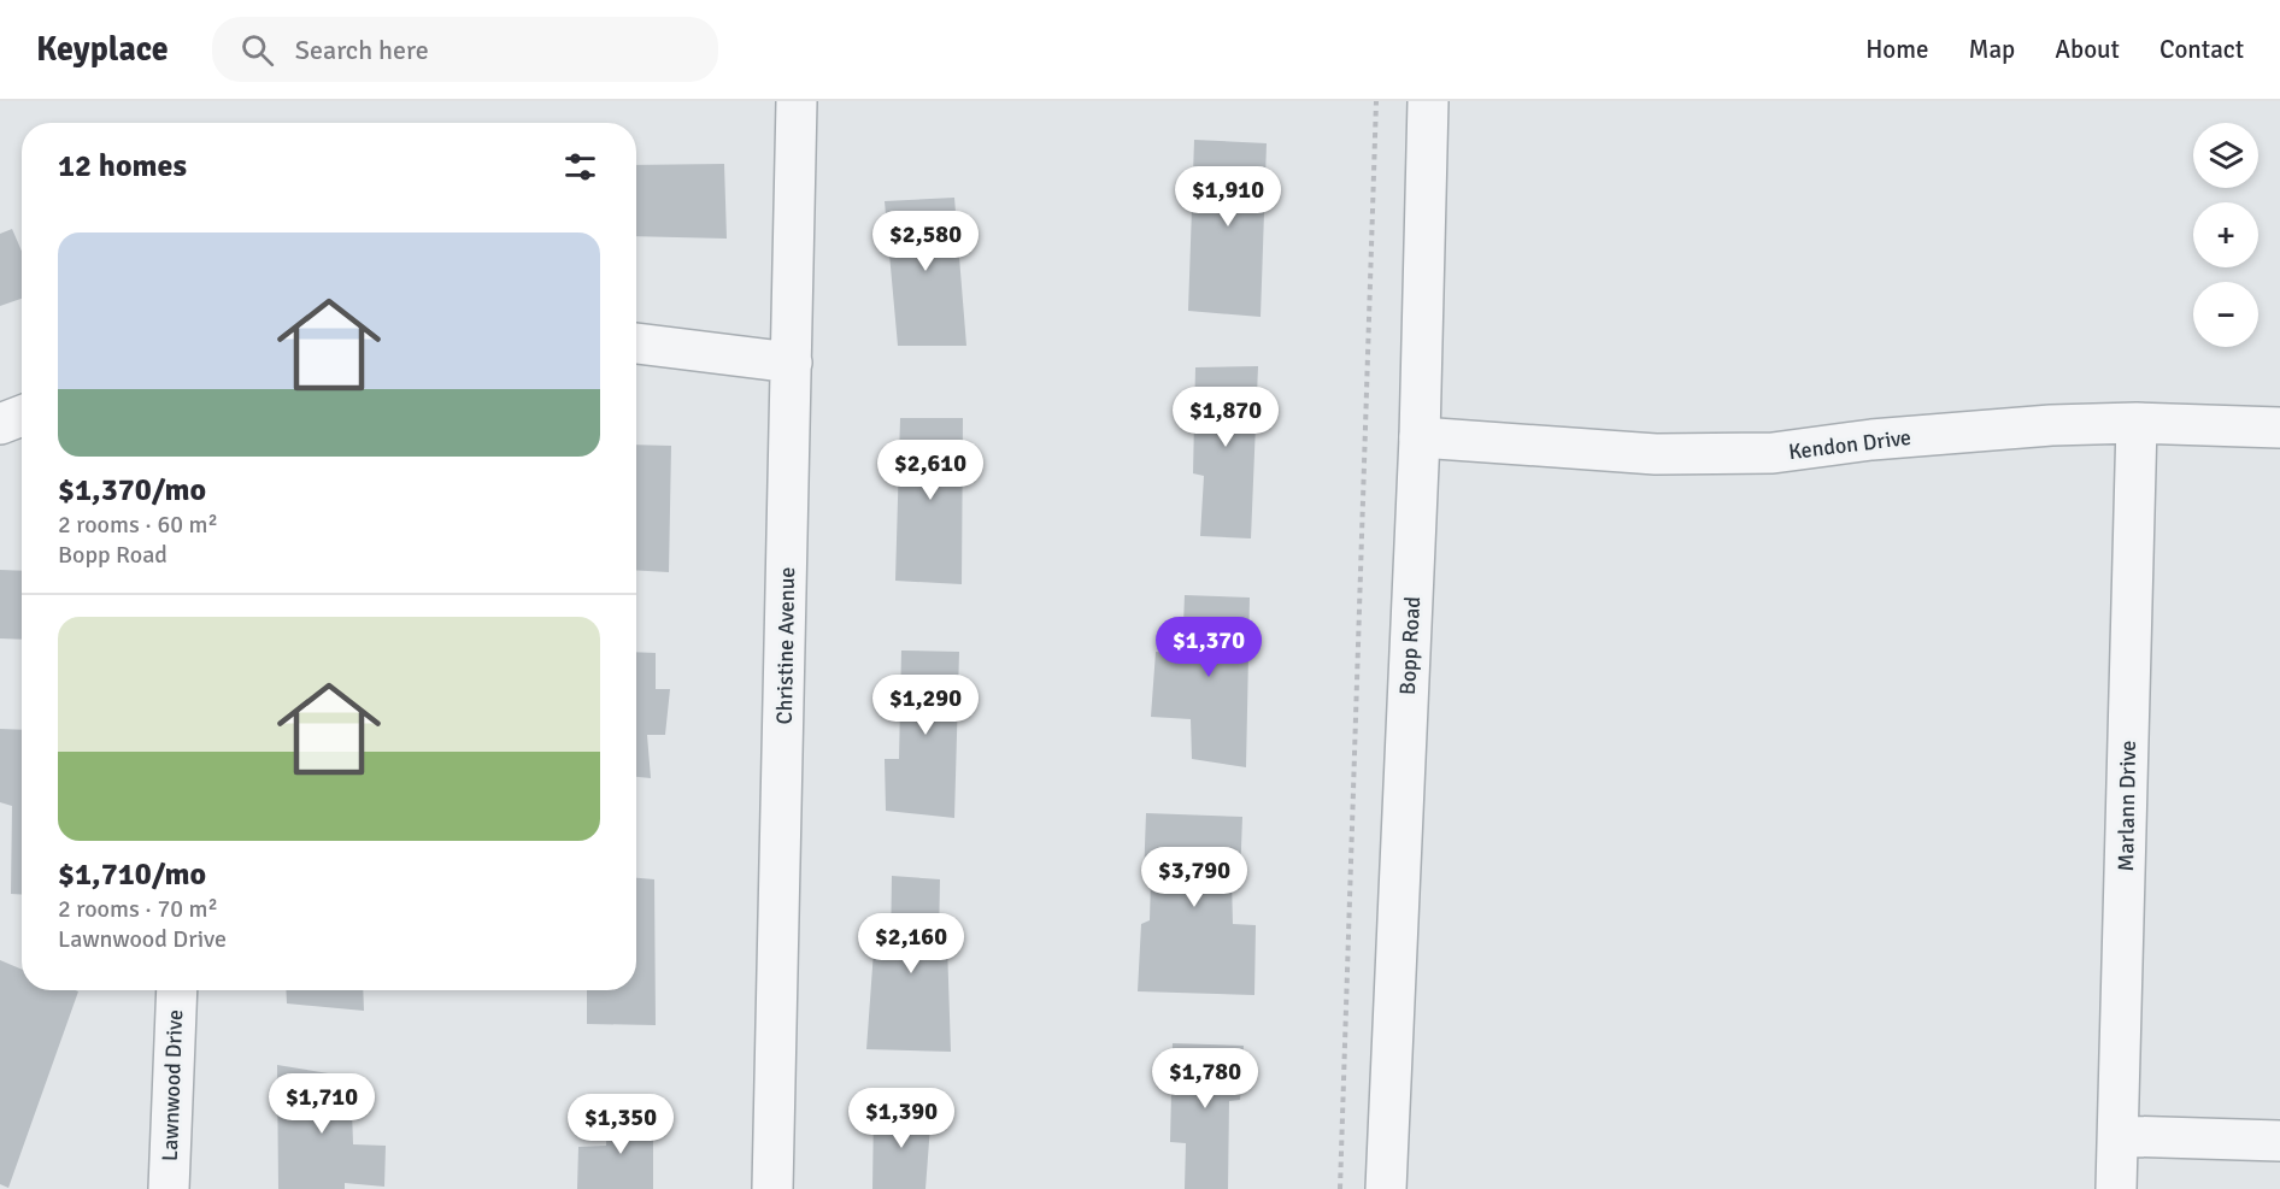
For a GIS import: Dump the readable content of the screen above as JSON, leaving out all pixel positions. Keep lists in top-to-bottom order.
{
  "streets": {
    "street": [
      "Kendon Drive",
      "Christine Avenue",
      "Bopp Road",
      "Marlann Drive",
      "Lawnwood Drive"
    ]
  },
  "crossings": [
    ["Kendon Drive", "Bopp Road"],
    ["Kendon Drive", "Marlann Drive"]
  ],
  "page": {
    "header": "Keyplace",
    "search": "Search here",
    "nav": [
      "Home",
      "Map",
      "About",
      "Contact"
    ],
    "map_buttons": ["+", "−"],
    "heading": "12 homes",
    "price": [
      "$1,910",
      "$2,580",
      "$1,870",
      "$2,610",
      "$1,370",
      "$1,290",
      "$3,790",
      "$2,160",
      "$1,780",
      "$1,710",
      "$1,390",
      "$1,350"
    ],
    "list": [
      {
        "name": "$1,370/mo",
        "note": "2 rooms · 60 m² · Bopp Road"
      },
      {
        "name": "$1,710/mo",
        "note": "2 rooms · 70 m² · Lawnwood Drive"
      }
    ]
  }
}
